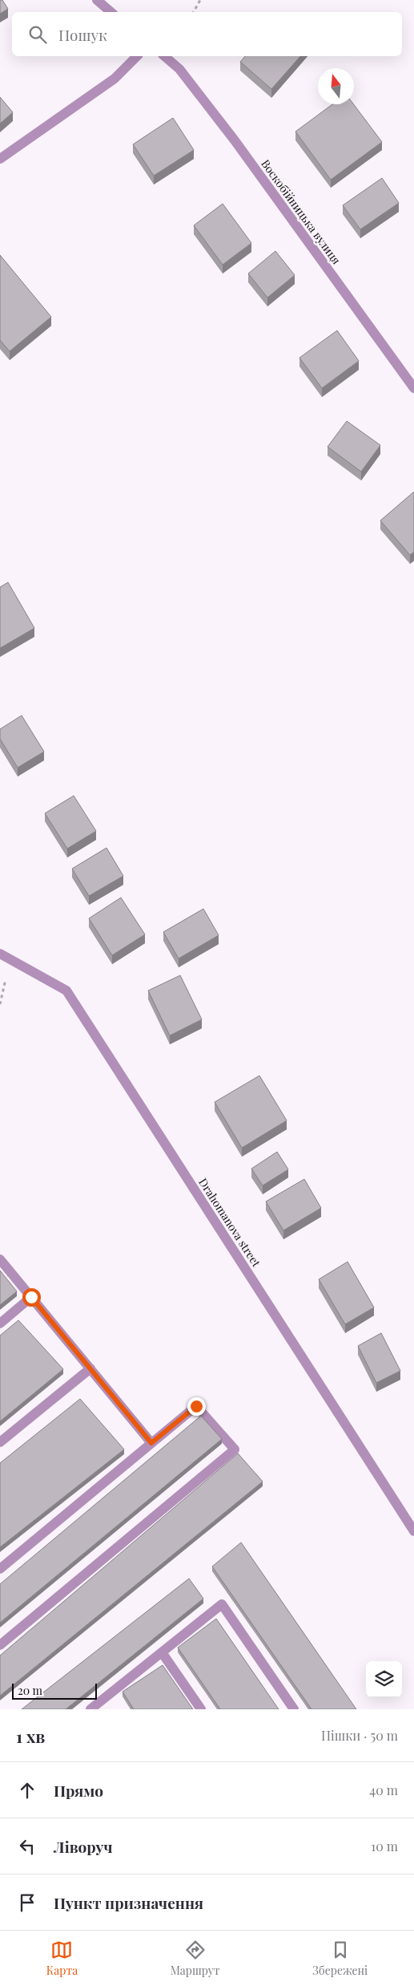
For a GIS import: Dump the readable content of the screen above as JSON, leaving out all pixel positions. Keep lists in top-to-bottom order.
{
  "streets": {
    "street": ["Воскобійницька вулиця", "Drahomanova street"]
  },
  "scale_bar": "20 m",
  "north": "top",
  "page": {
    "search": "Пошук",
    "scale": "20 m",
    "heading": ["1 хв", "Пішки · 50 m"],
    "list": [
      ["Прямо", "40 m"],
      ["Ліворуч", "10 m"],
      "Пункт призначення"
    ],
    "nav": ["Карта", "Маршрут", "Збережені"]
  }
}
